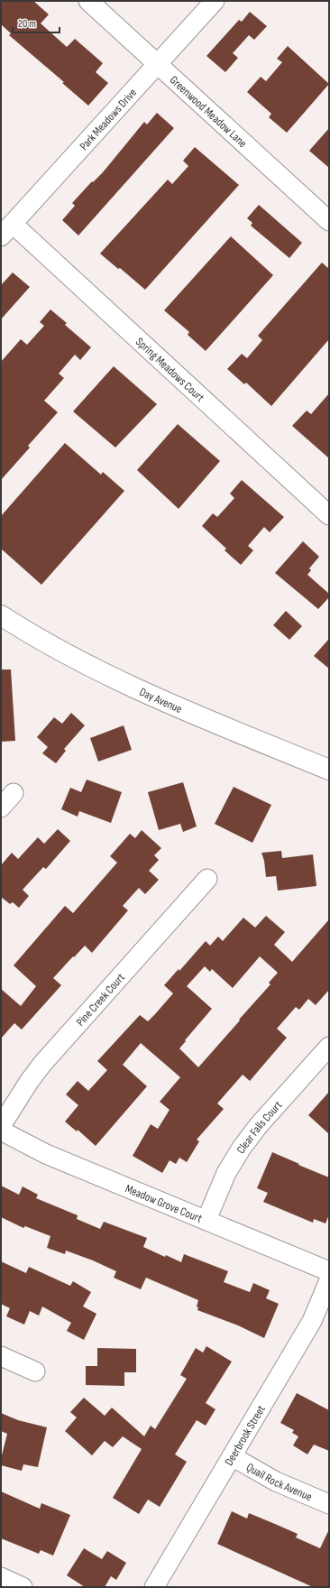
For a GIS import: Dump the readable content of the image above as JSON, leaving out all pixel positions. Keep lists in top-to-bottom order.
{
  "streets": {
    "street": [
      "Greenwood Meadow Lane",
      "Park Meadows Drive",
      "Spring Meadows Court",
      "Day Avenue",
      "Pine Creek Court",
      "Clear Falls Court",
      "Meadow Grove Court",
      "Deerbrook Street",
      "Quail Rock Avenue"
    ]
  },
  "crossings": [
    ["Greenwood Meadow Lane", "Park Meadows Drive"],
    ["Park Meadows Drive", "Spring Meadows Court"],
    ["Clear Falls Court", "Meadow Grove Court"],
    ["Deerbrook Street", "Quail Rock Avenue"]
  ],
  "scale_bar": "20 m"
}
